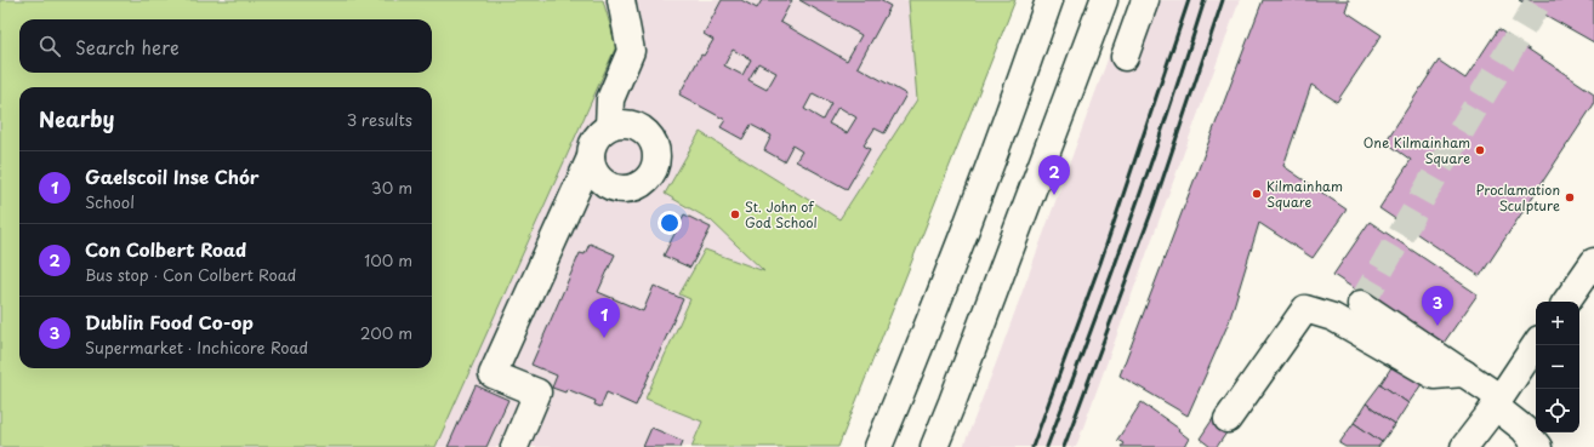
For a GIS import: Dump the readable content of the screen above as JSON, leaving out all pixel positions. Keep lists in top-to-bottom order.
{
  "places": [
    "One Kilmainham Square",
    "Kilmainham Square",
    "Proclamation Sculpture",
    "St. John of God School"
  ],
  "page": {
    "search": "Search here",
    "heading": ["Nearby", "3 results"],
    "list": [
      {
        "mark": "1",
        "name": "Gaelscoil Inse Chór",
        "note": "School",
        "value": "30 m"
      },
      {
        "mark": "2",
        "name": "Con Colbert Road",
        "note": "Bus stop · Con Colbert Road",
        "value": "100 m"
      },
      {
        "mark": "3",
        "name": "Dublin Food Co-op",
        "note": "Supermarket · Inchicore Road",
        "value": "200 m"
      }
    ],
    "pins": ["2", "3", "1"],
    "map_buttons": ["+", "−"]
  }
}
